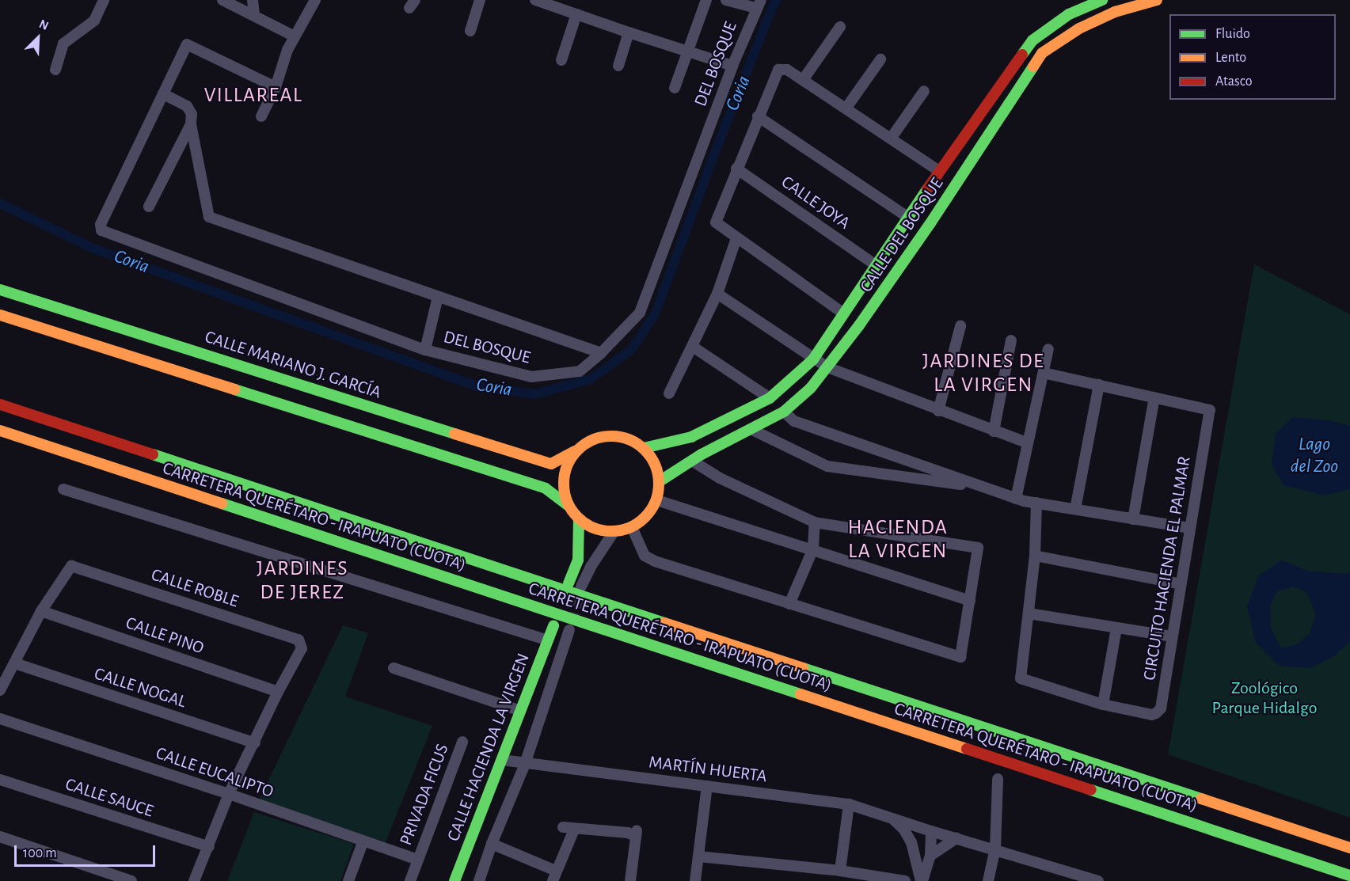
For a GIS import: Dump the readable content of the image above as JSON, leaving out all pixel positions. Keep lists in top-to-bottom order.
{
  "streets": {
    "main road": [
      "CALLE DEL BOSQUE",
      "CALLE MARIANO J. GARCÍA",
      "CARRETERA QUERÉTARO - IRAPUATO (CUOTA)",
      "CALLE HACIENDA LA VIRGEN"
    ],
    "street": [
      "DEL BOSQUE",
      "CALLE JOYA",
      "CIRCUITO HACIENDA EL PALMAR",
      "CALLE ROBLE",
      "CALLE PINO",
      "CALLE NOGAL",
      "MARTÍN HUERTA",
      "CALLE EUCALIPTO",
      "PRIVADA FICUS",
      "CALLE SAUCE"
    ]
  },
  "crossings": [
    ["CALLE JOYA", "CALLE DEL BOSQUE"],
    ["CALLE DEL BOSQUE", "CALLE MARIANO J. GARCÍA"],
    ["CALLE ROBLE", "CALLE PINO"],
    ["CALLE HACIENDA LA VIRGEN", "MARTÍN HUERTA"],
    ["CALLE EUCALIPTO", "PRIVADA FICUS"]
  ],
  "districts": [
    "VILLAREAL",
    "JARDINES DE LA VIRGEN",
    "HACIENDA LA VIRGEN",
    "JARDINES DE JEREZ"
  ],
  "water": ["Coria", "Lago del Zoo"],
  "parks": ["Zoológico Parque Hidalgo"],
  "legend": ["Fluido", "Lento", "Atasco"],
  "scale_bar": "100 m",
  "north": "top right"
}
